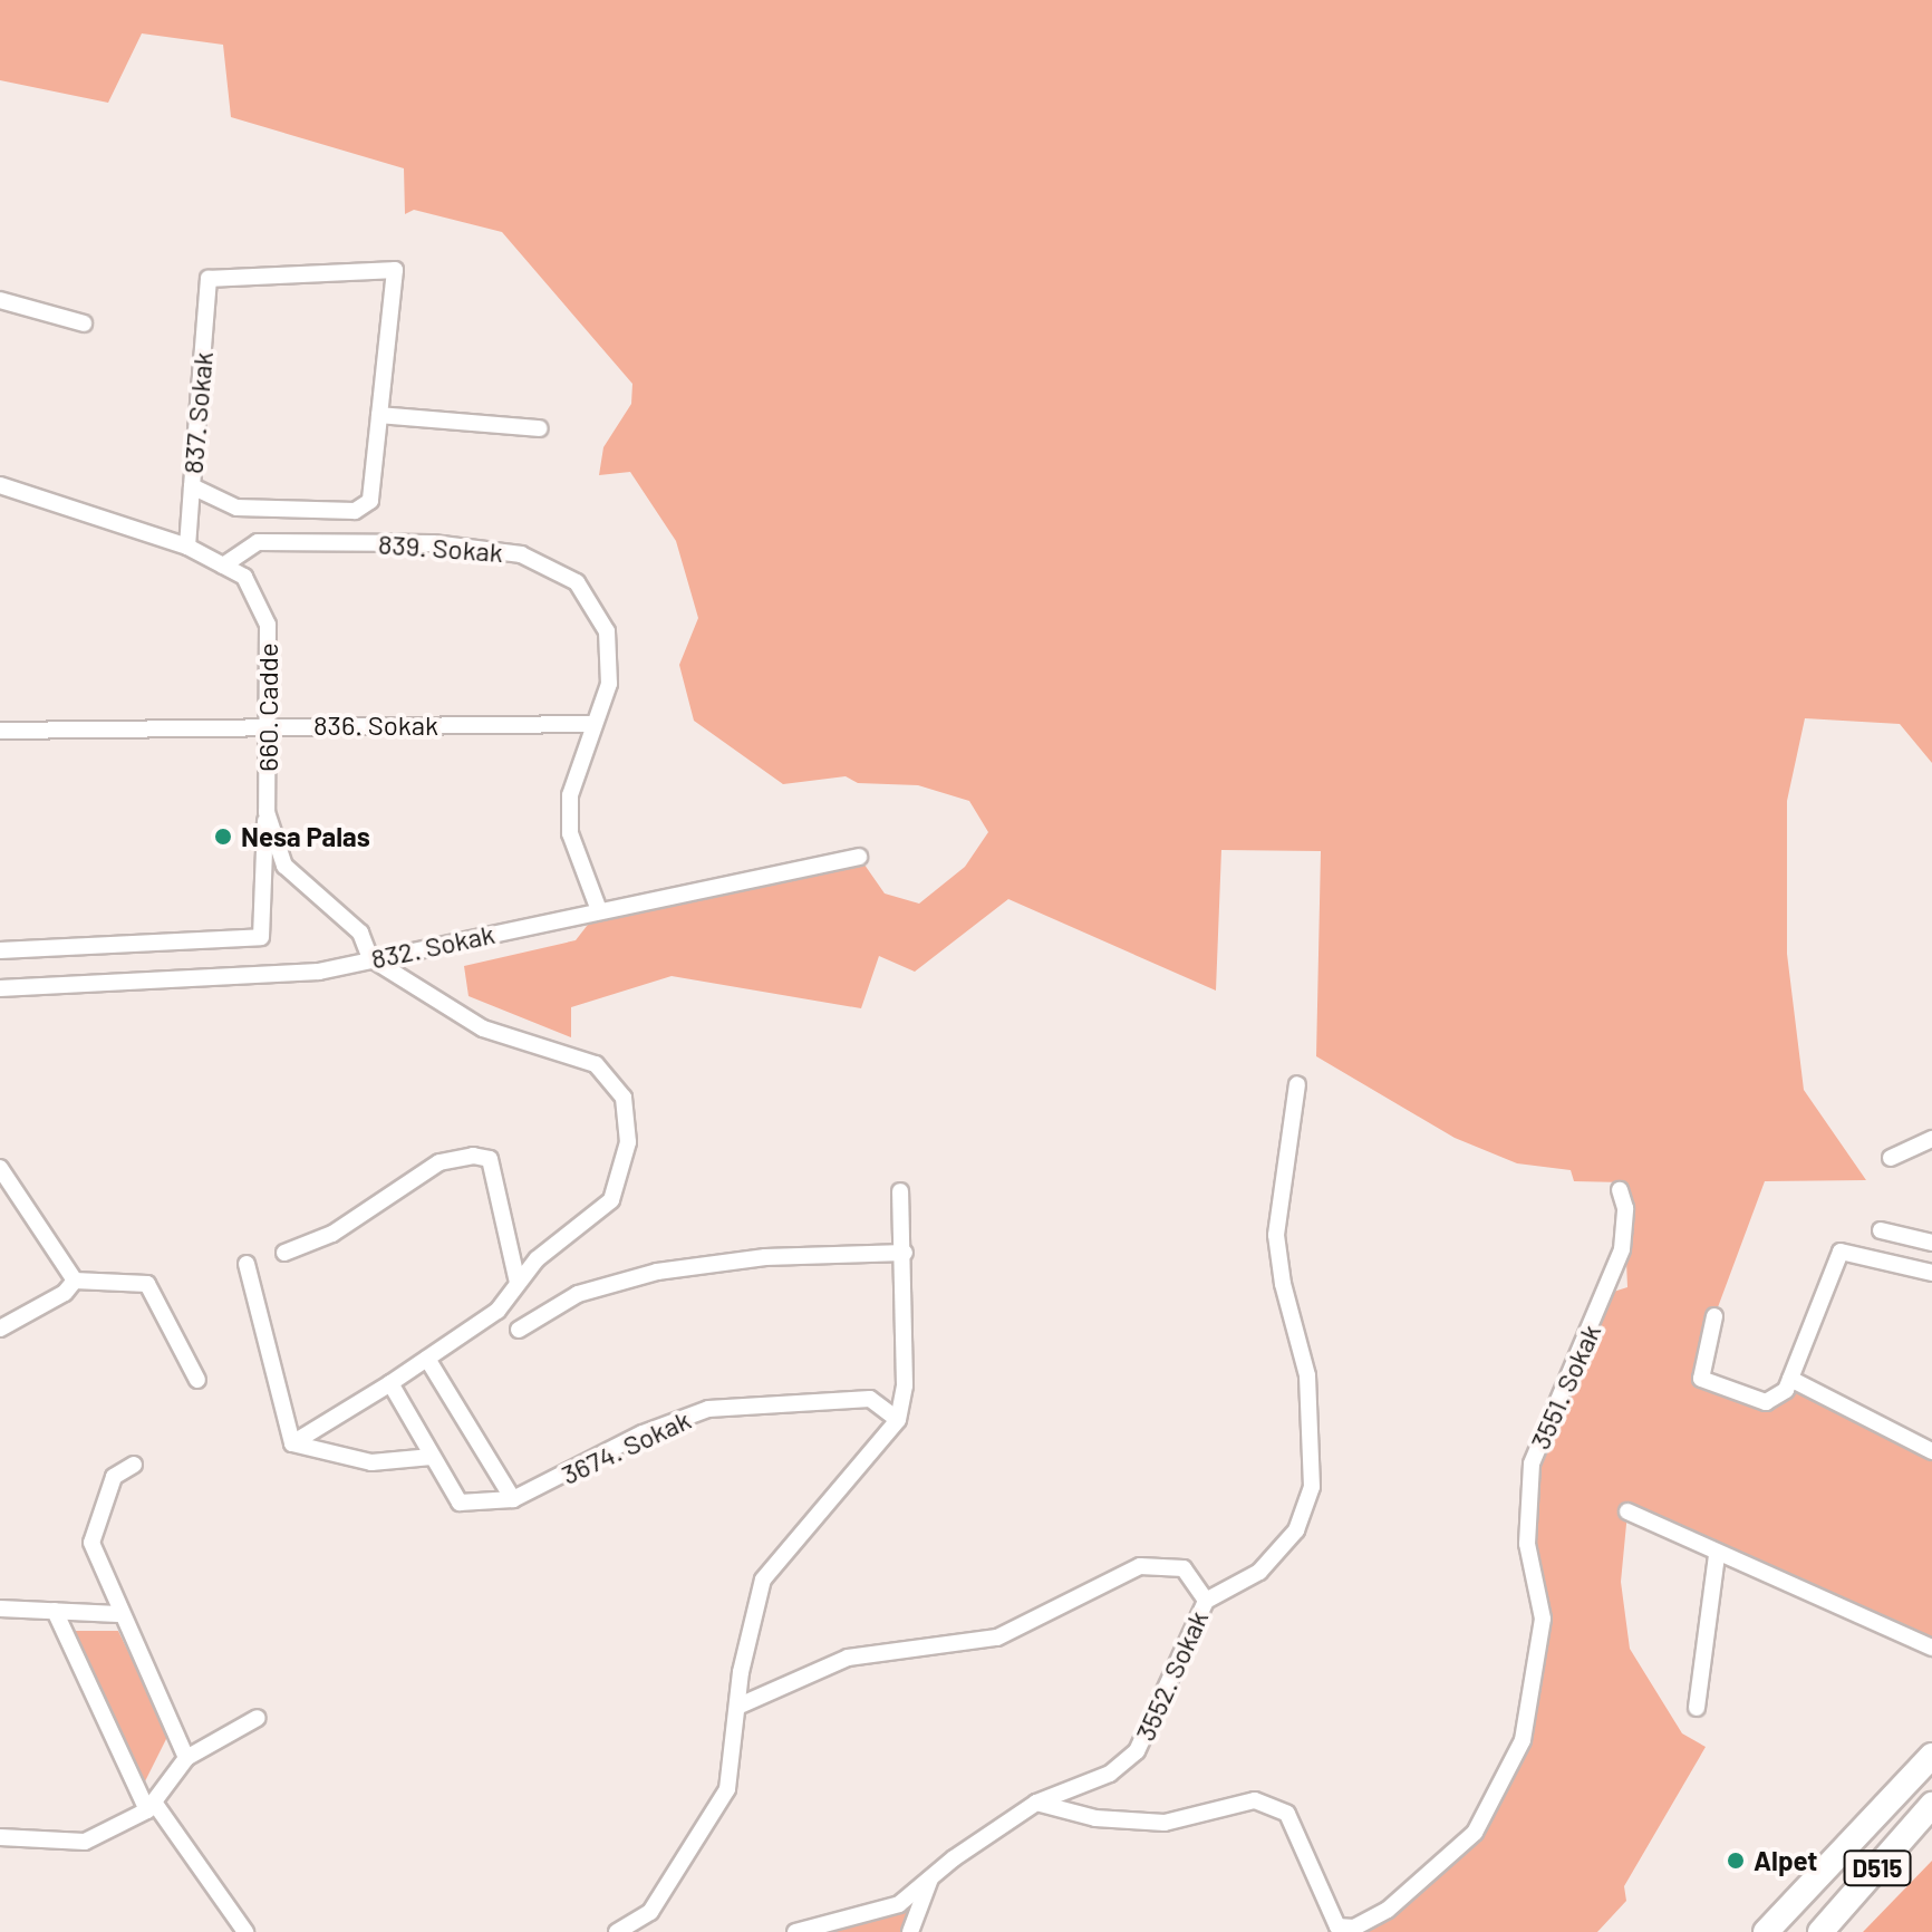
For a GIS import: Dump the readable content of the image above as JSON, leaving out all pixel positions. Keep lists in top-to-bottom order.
{
  "streets": {
    "highway": ["D515"],
    "street": [
      "837. Sokak",
      "839. Sokak",
      "660. Cadde",
      "836. Sokak",
      "832. Sokak",
      "3551. Sokak",
      "3674. Sokak",
      "3552. Sokak"
    ]
  },
  "crossings": [
    ["837. Sokak", "660. Cadde"],
    ["839. Sokak", "660. Cadde"],
    ["839. Sokak", "836. Sokak"],
    ["839. Sokak", "832. Sokak"],
    ["660. Cadde", "836. Sokak"],
    ["660. Cadde", "832. Sokak"],
    ["3551. Sokak", "3552. Sokak"]
  ],
  "places": ["Nesa Palas", "Alpet"]
}
